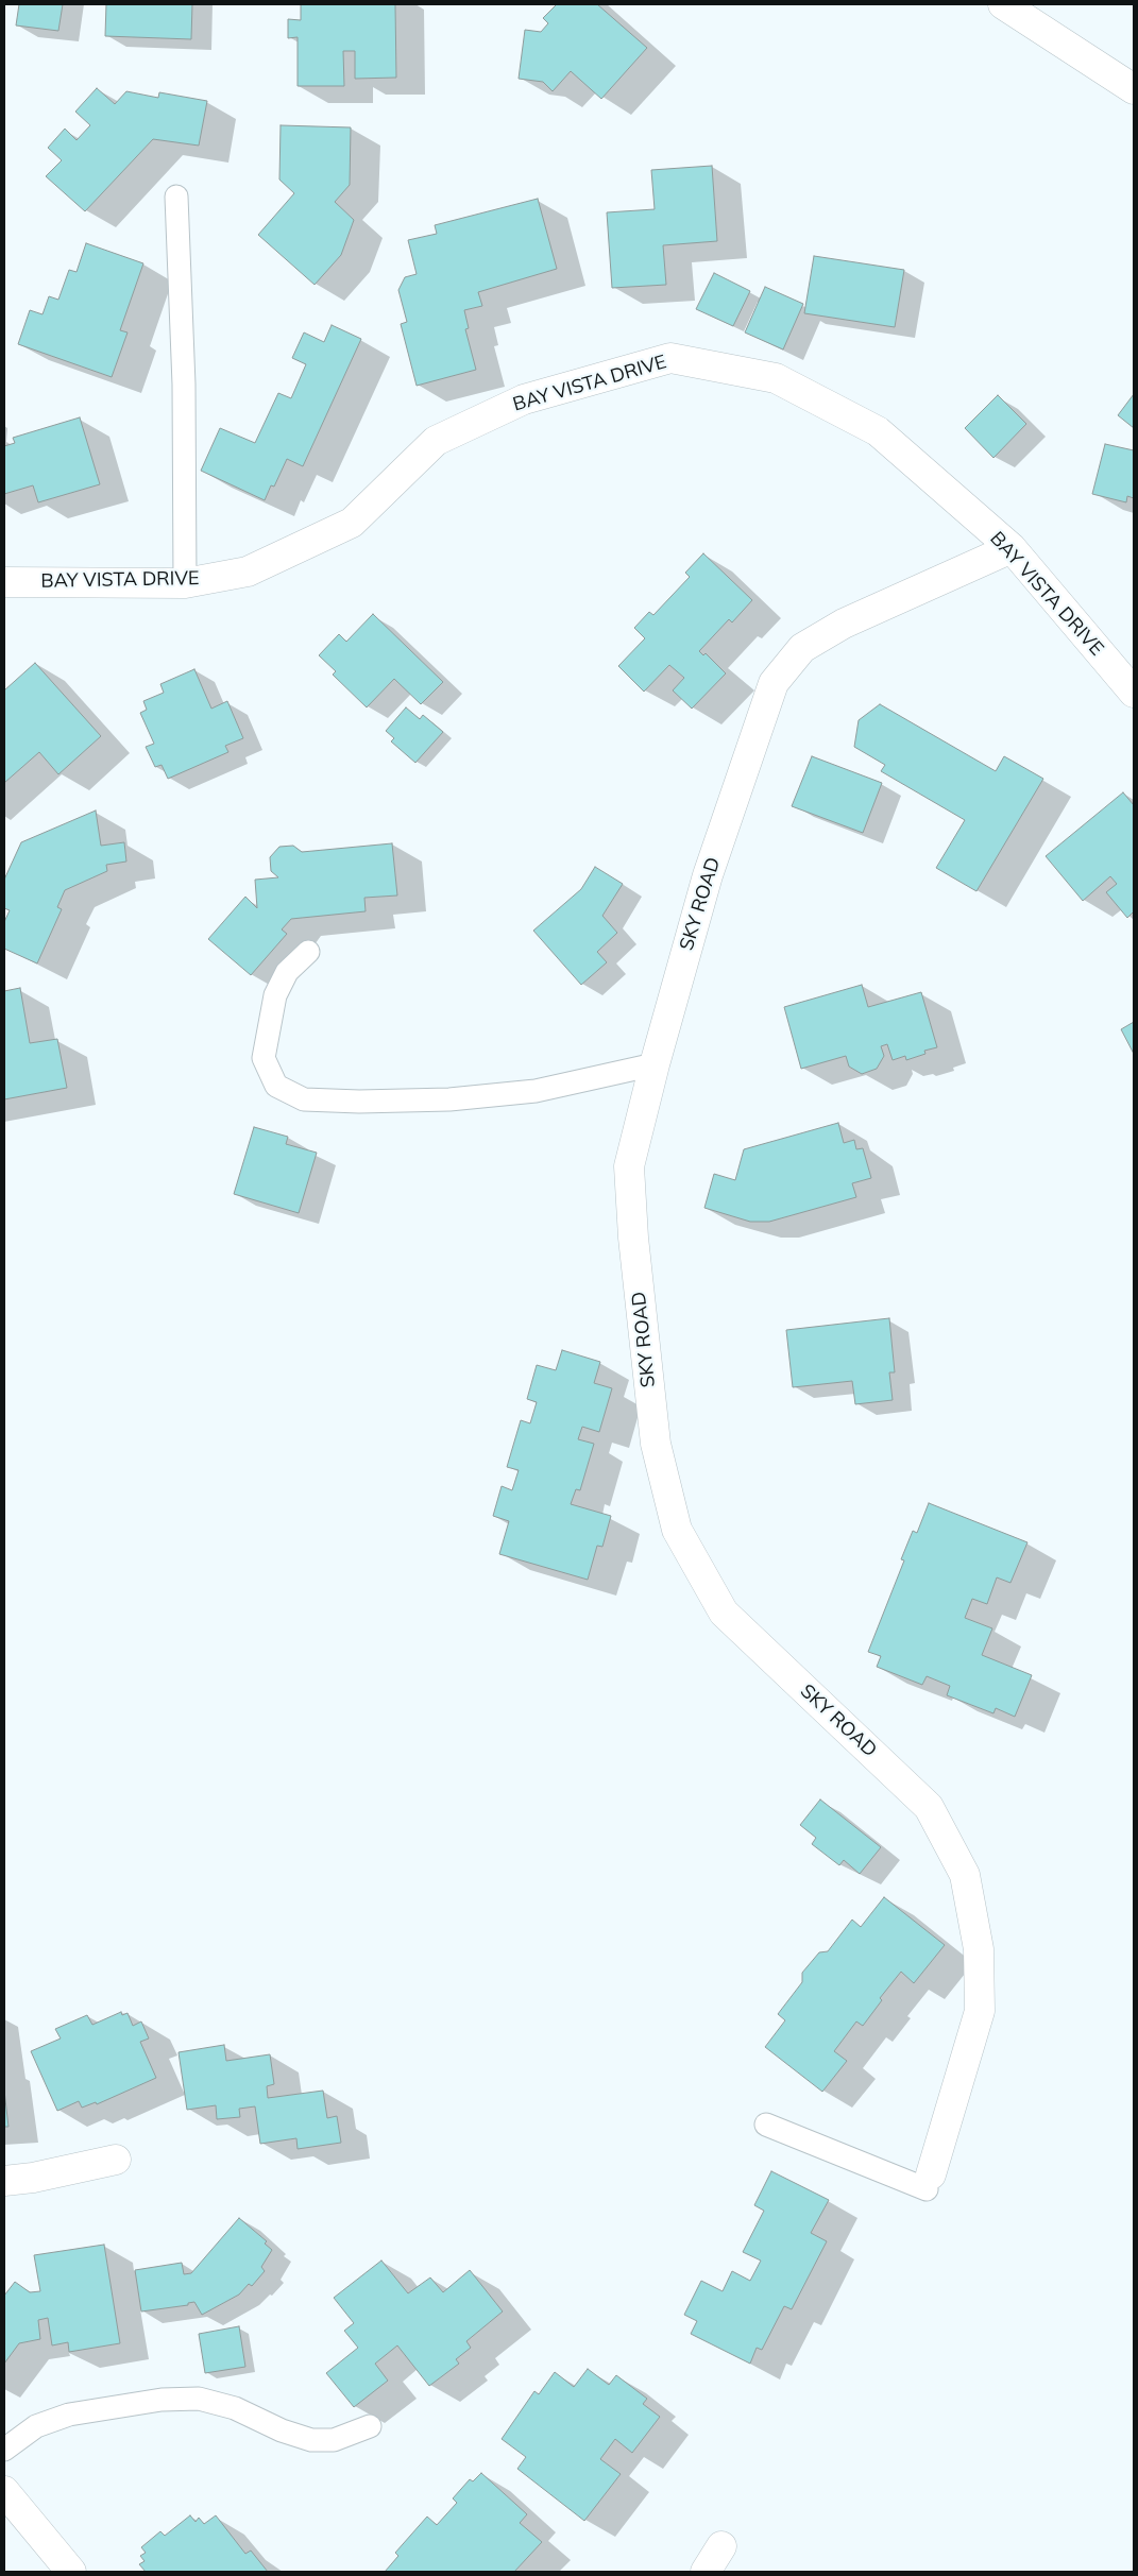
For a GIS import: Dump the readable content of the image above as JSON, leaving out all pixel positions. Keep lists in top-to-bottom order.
{
  "streets": {
    "street": ["BAY VISTA DRIVE", "SKY ROAD"]
  },
  "crossings": [
    ["BAY VISTA DRIVE", "SKY ROAD"]
  ]
}
